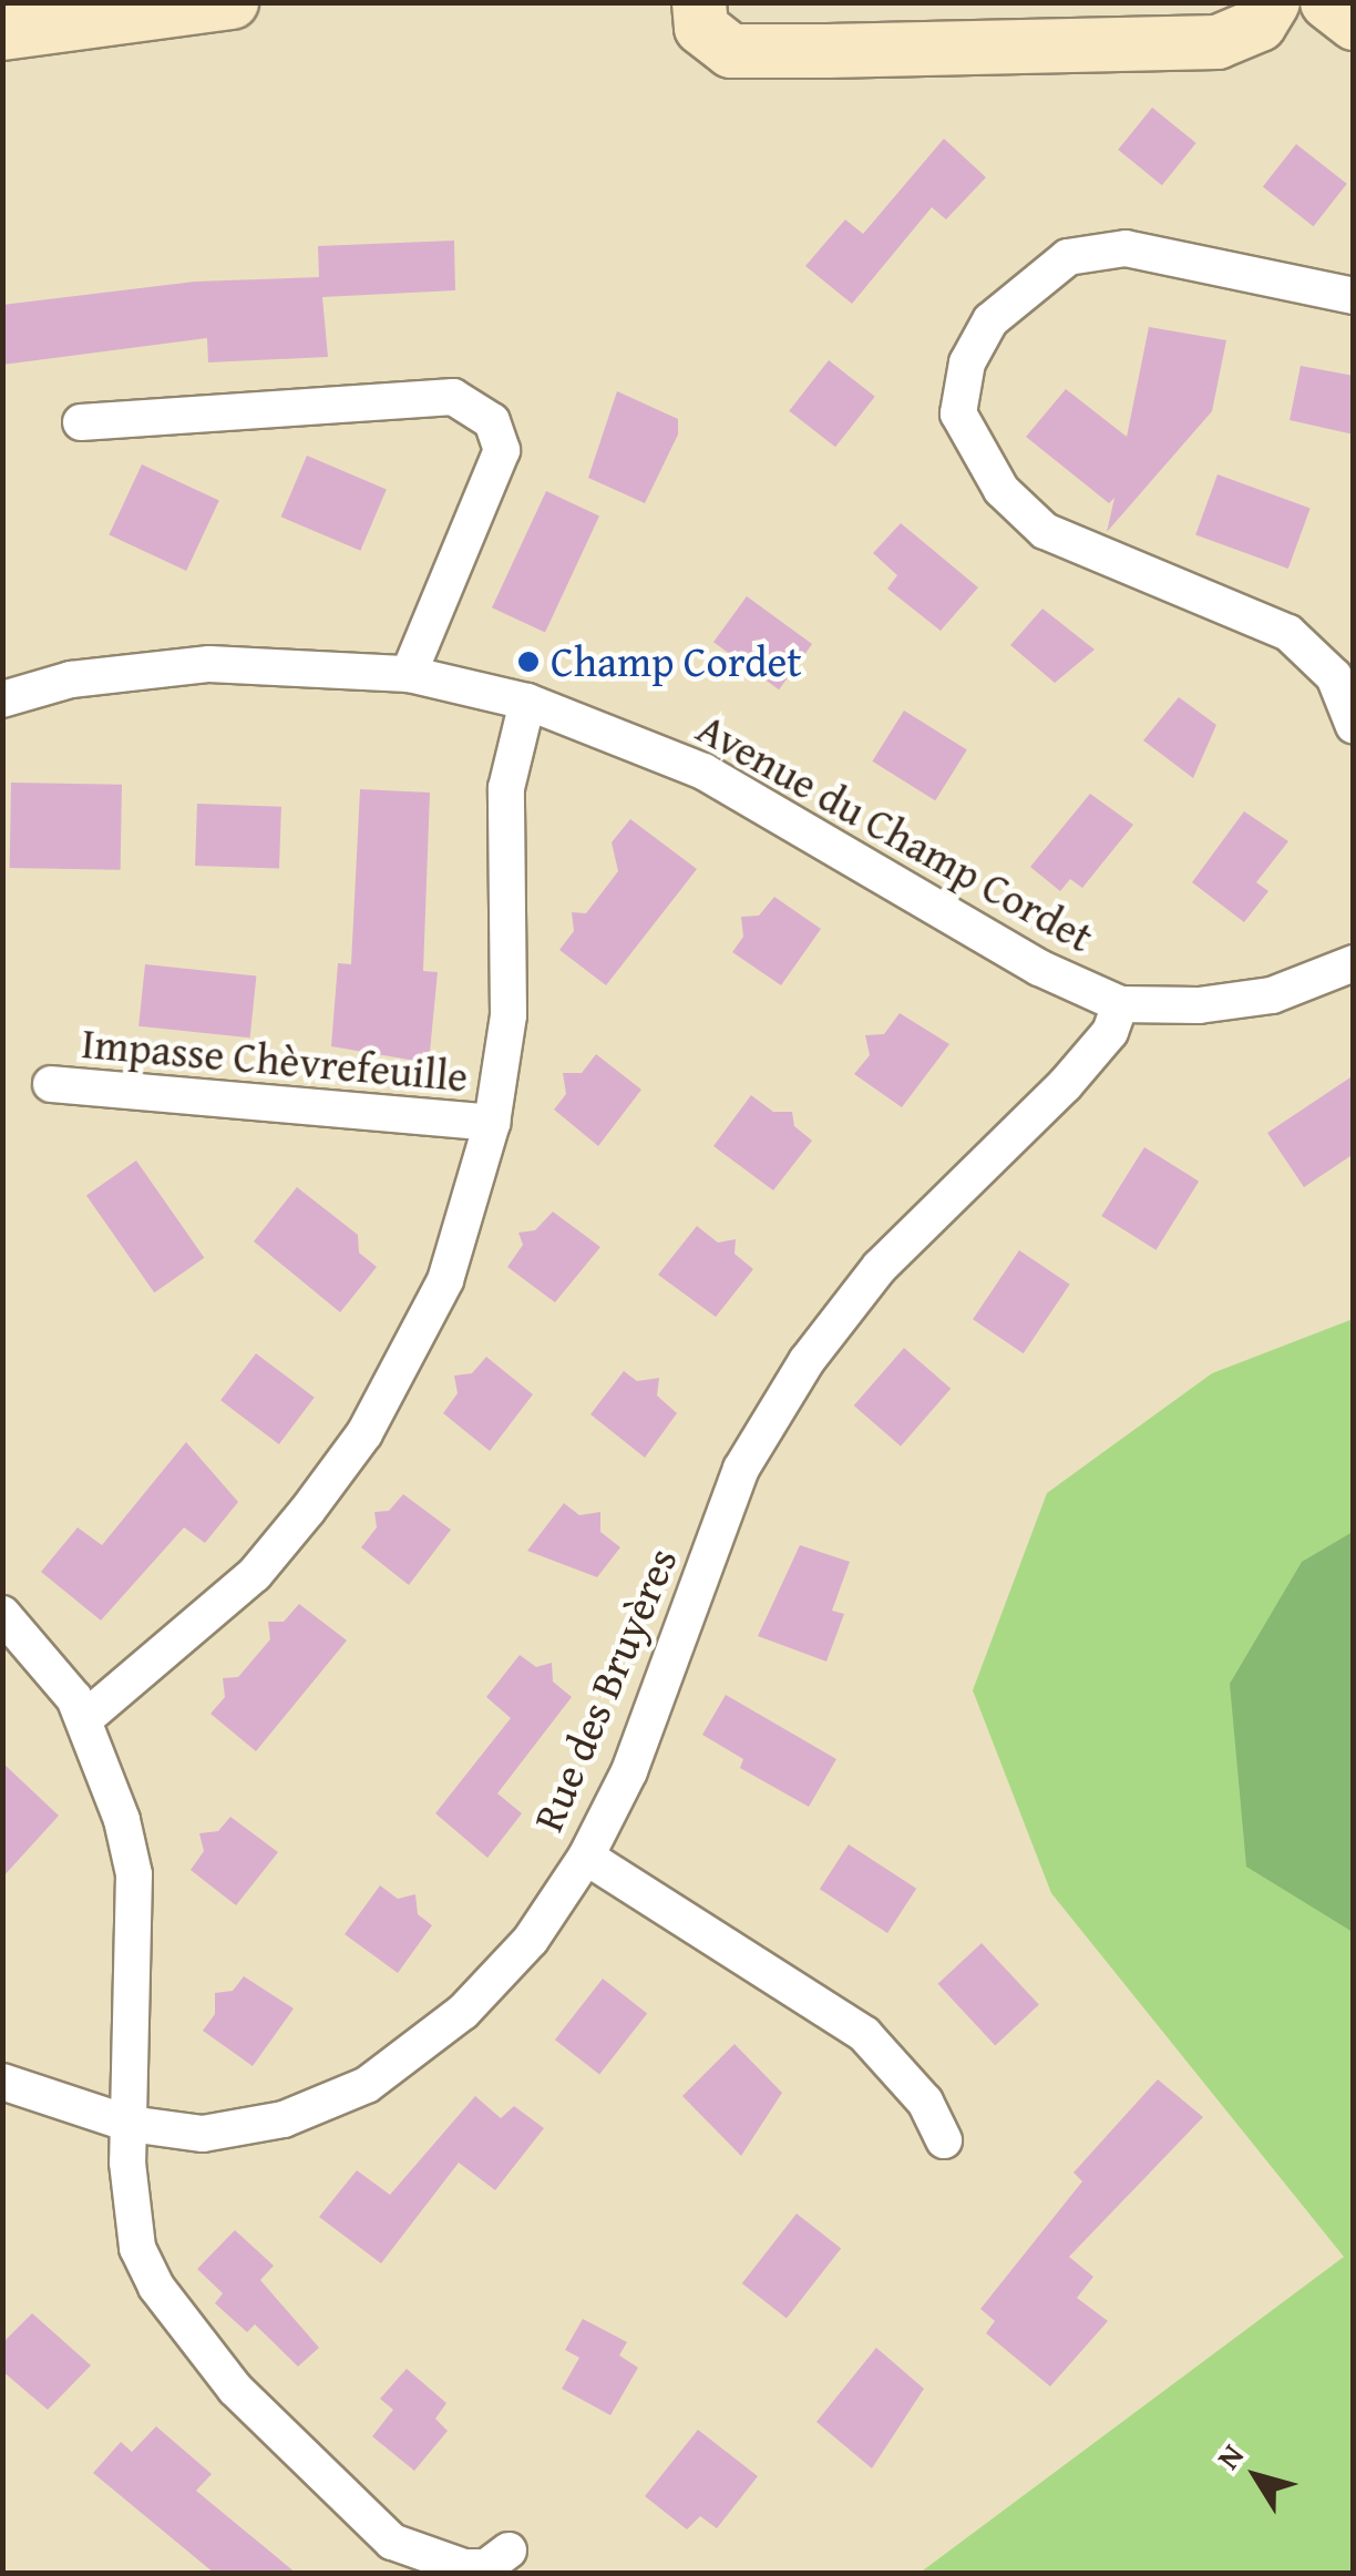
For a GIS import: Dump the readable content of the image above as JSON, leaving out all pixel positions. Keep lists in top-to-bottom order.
{
  "streets": {
    "street": ["Avenue du Champ Cordet", "Impasse Chèvrefeuille", "Rue des Bruyères"]
  },
  "crossings": [
    ["Avenue du Champ Cordet", "Rue des Bruyères"]
  ],
  "places": ["Champ Cordet"],
  "north": "top left"
}
